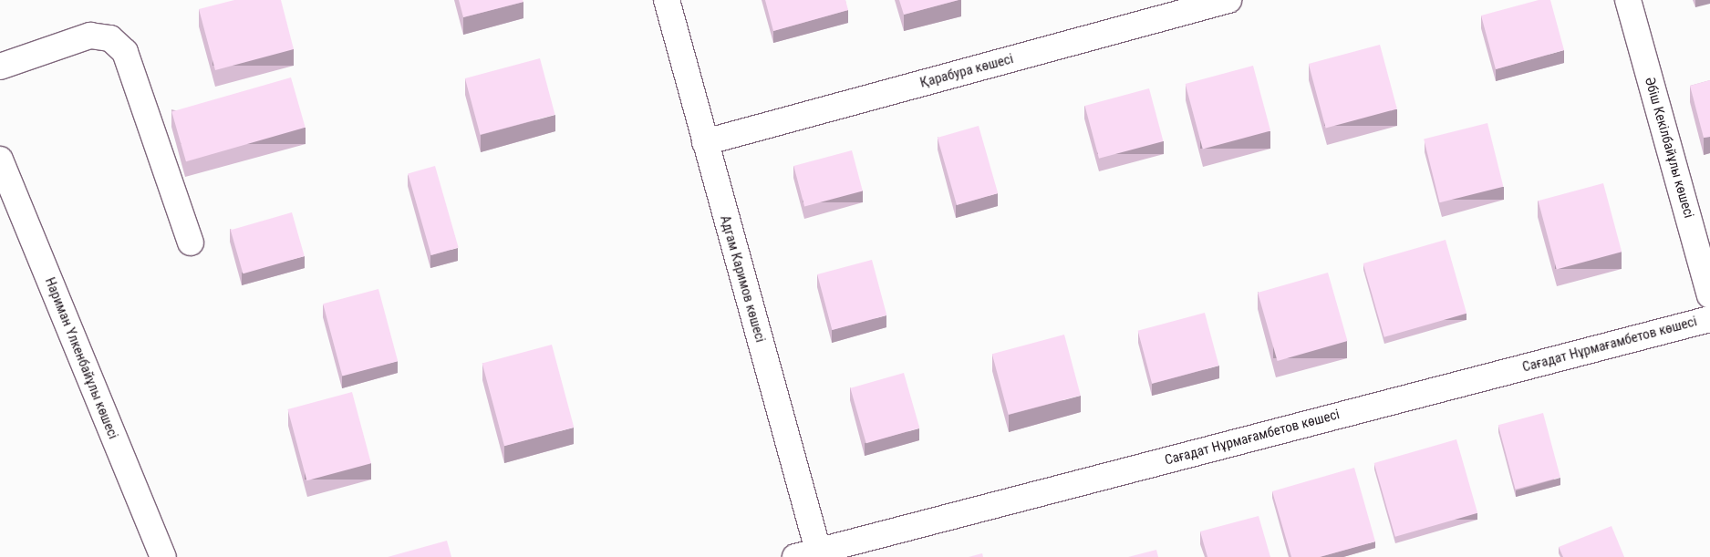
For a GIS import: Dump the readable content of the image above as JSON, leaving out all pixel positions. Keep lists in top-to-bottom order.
{
  "streets": {
    "street": [
      "Қарабура көшесі",
      "Әбіш Кекілбайұлы көшесі",
      "Адгам Каримов көшесі",
      "Сағадат Нұрмағамбетов көшесі",
      "Нариман Үлкенбайұлы көшесі"
    ]
  },
  "crossings": [
    ["Қарабура көшесі", "Адгам Каримов көшесі"],
    ["Адгам Каримов көшесі", "Сағадат Нұрмағамбетов көшесі"]
  ]
}
